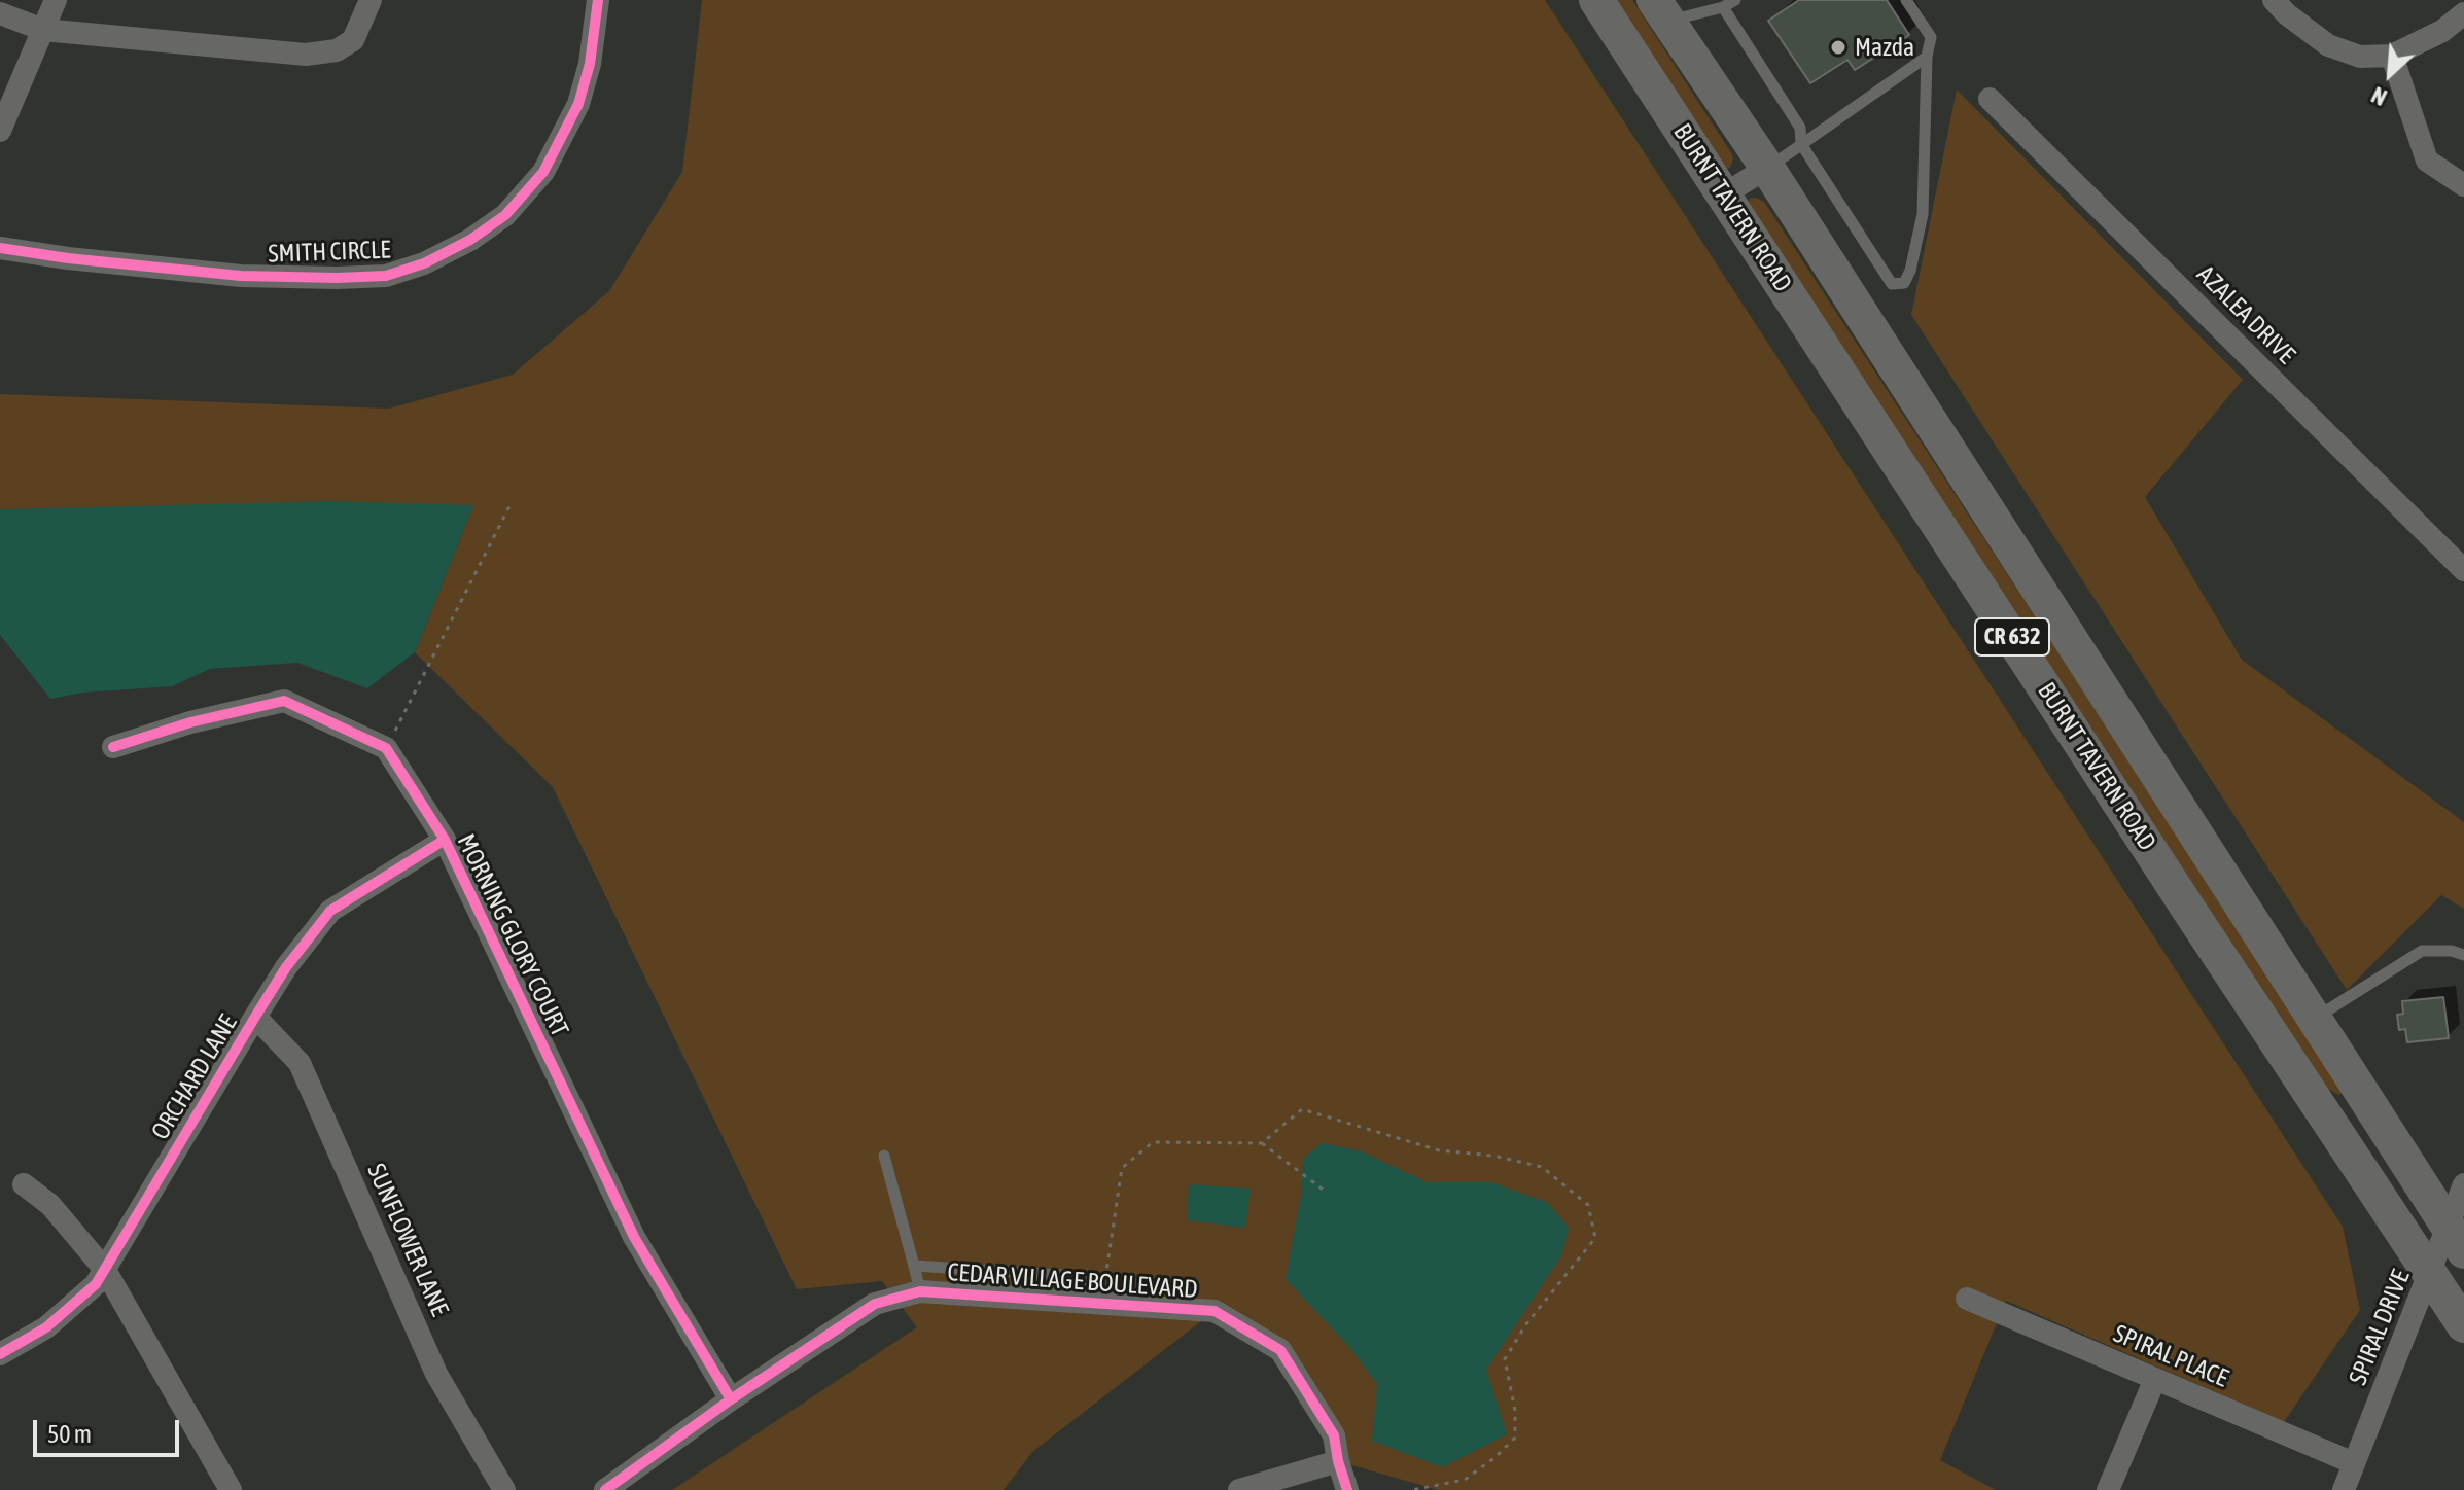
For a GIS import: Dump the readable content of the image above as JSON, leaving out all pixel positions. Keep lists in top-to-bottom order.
{
  "streets": {
    "main road": ["BURNT TAVERN ROAD", "CR 632"],
    "street": [
      "SMITH CIRCLE",
      "AZALEA DRIVE",
      "MORNING GLORY COURT",
      "ORCHARD LANE",
      "SUNFLOWER LANE",
      "CEDAR VILLAGE BOULEVARD",
      "SPIRAL DRIVE",
      "SPIRAL PLACE"
    ]
  },
  "crossings": [
    ["BURNT TAVERN ROAD", "SPIRAL DRIVE"],
    ["MORNING GLORY COURT", "ORCHARD LANE"],
    ["MORNING GLORY COURT", "CEDAR VILLAGE BOULEVARD"],
    ["ORCHARD LANE", "SUNFLOWER LANE"],
    ["SPIRAL DRIVE", "SPIRAL PLACE"]
  ],
  "places": ["Mazda"],
  "scale_bar": "50 m",
  "north": "bottom left"
}
